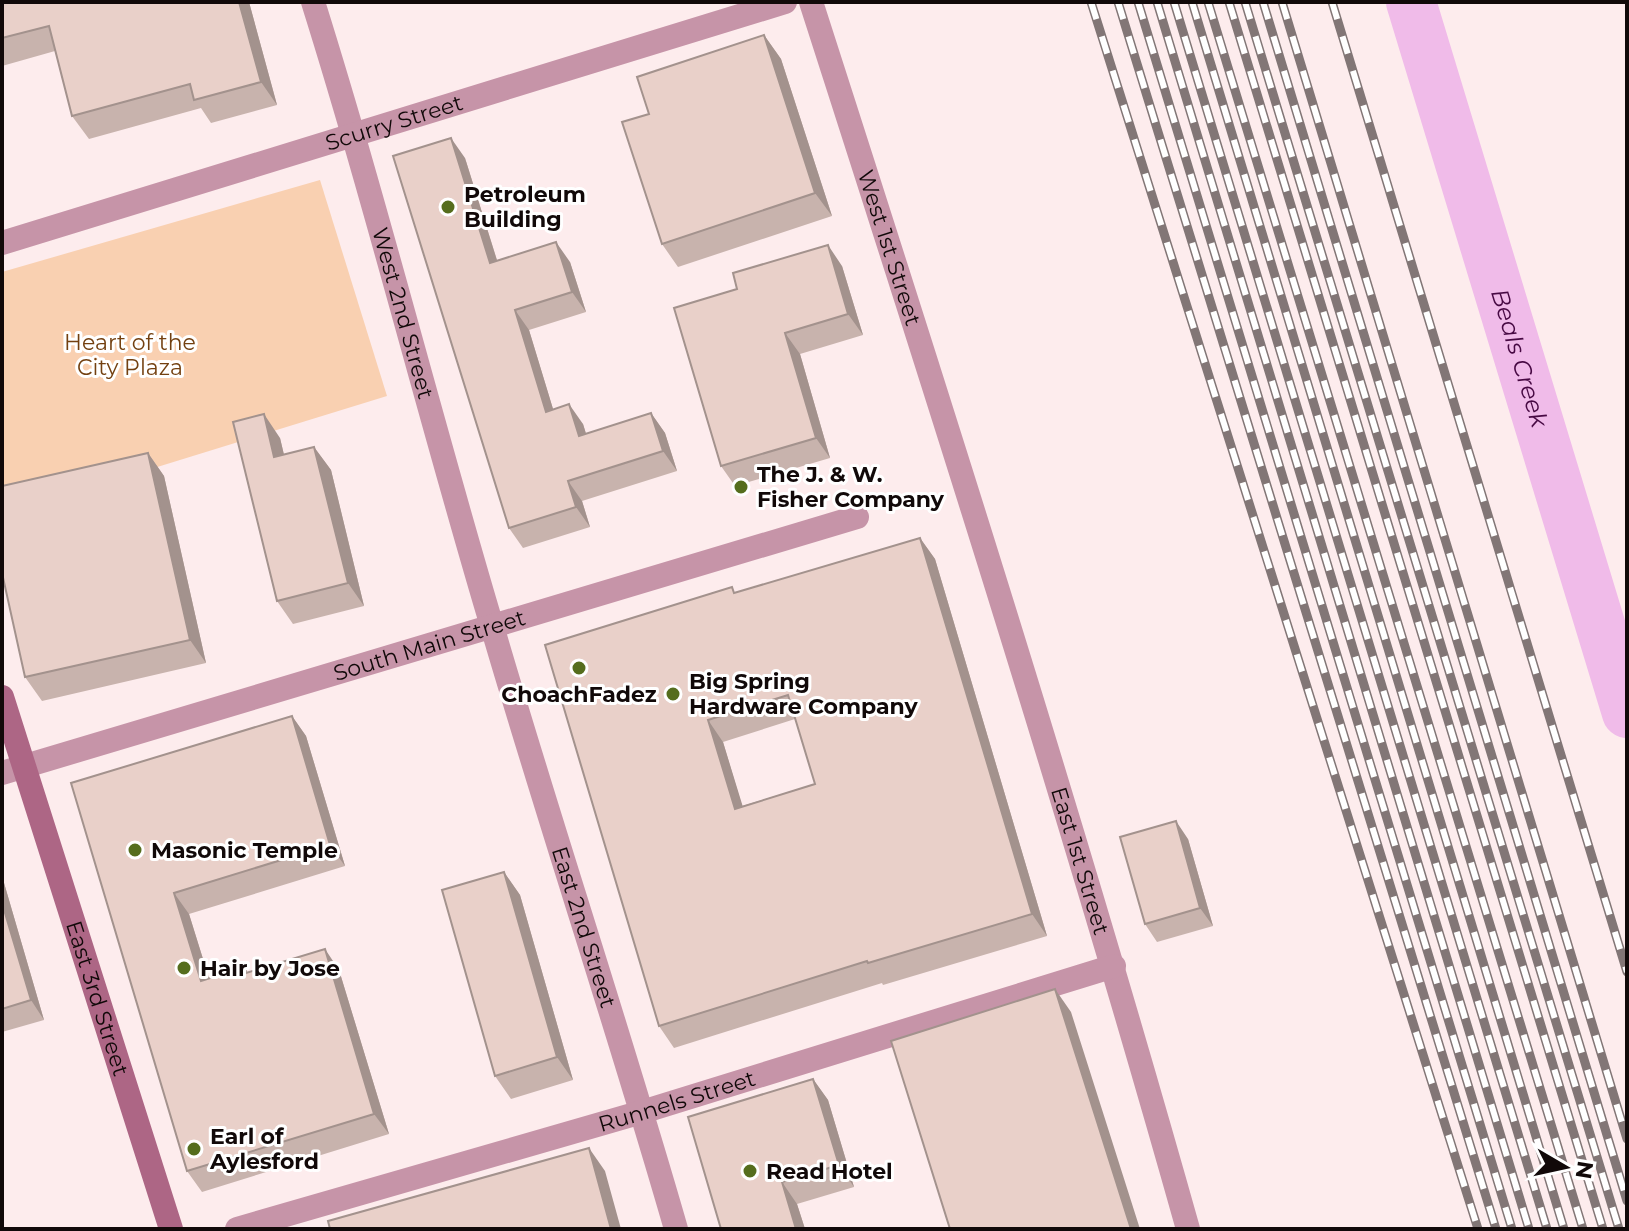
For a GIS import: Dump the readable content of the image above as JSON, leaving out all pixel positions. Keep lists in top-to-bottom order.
{
  "streets": {
    "main road": ["East 3rd Street"],
    "street": [
      "Scurry Street",
      "West 1st Street",
      "West 2nd Street",
      "South Main Street",
      "East 1st Street",
      "East 2nd Street",
      "Runnels Street"
    ]
  },
  "crossings": [
    ["Scurry Street", "West 2nd Street"],
    ["West 1st Street", "East 1st Street"],
    ["West 2nd Street", "South Main Street"],
    ["West 2nd Street", "East 2nd Street"],
    ["South Main Street", "East 2nd Street"],
    ["South Main Street", "East 3rd Street"],
    ["East 1st Street", "Runnels Street"],
    ["East 2nd Street", "Runnels Street"]
  ],
  "water": ["Beals Creek"],
  "parks": ["Heart of the City Plaza"],
  "places": [
    "Petroleum Building",
    "The J. & W. Fisher Company",
    "ChoachFadez",
    "Big Spring Hardware Company",
    "Masonic Temple",
    "Hair by Jose",
    "Earl of Aylesford",
    "Read Hotel"
  ],
  "north": "right"
}
